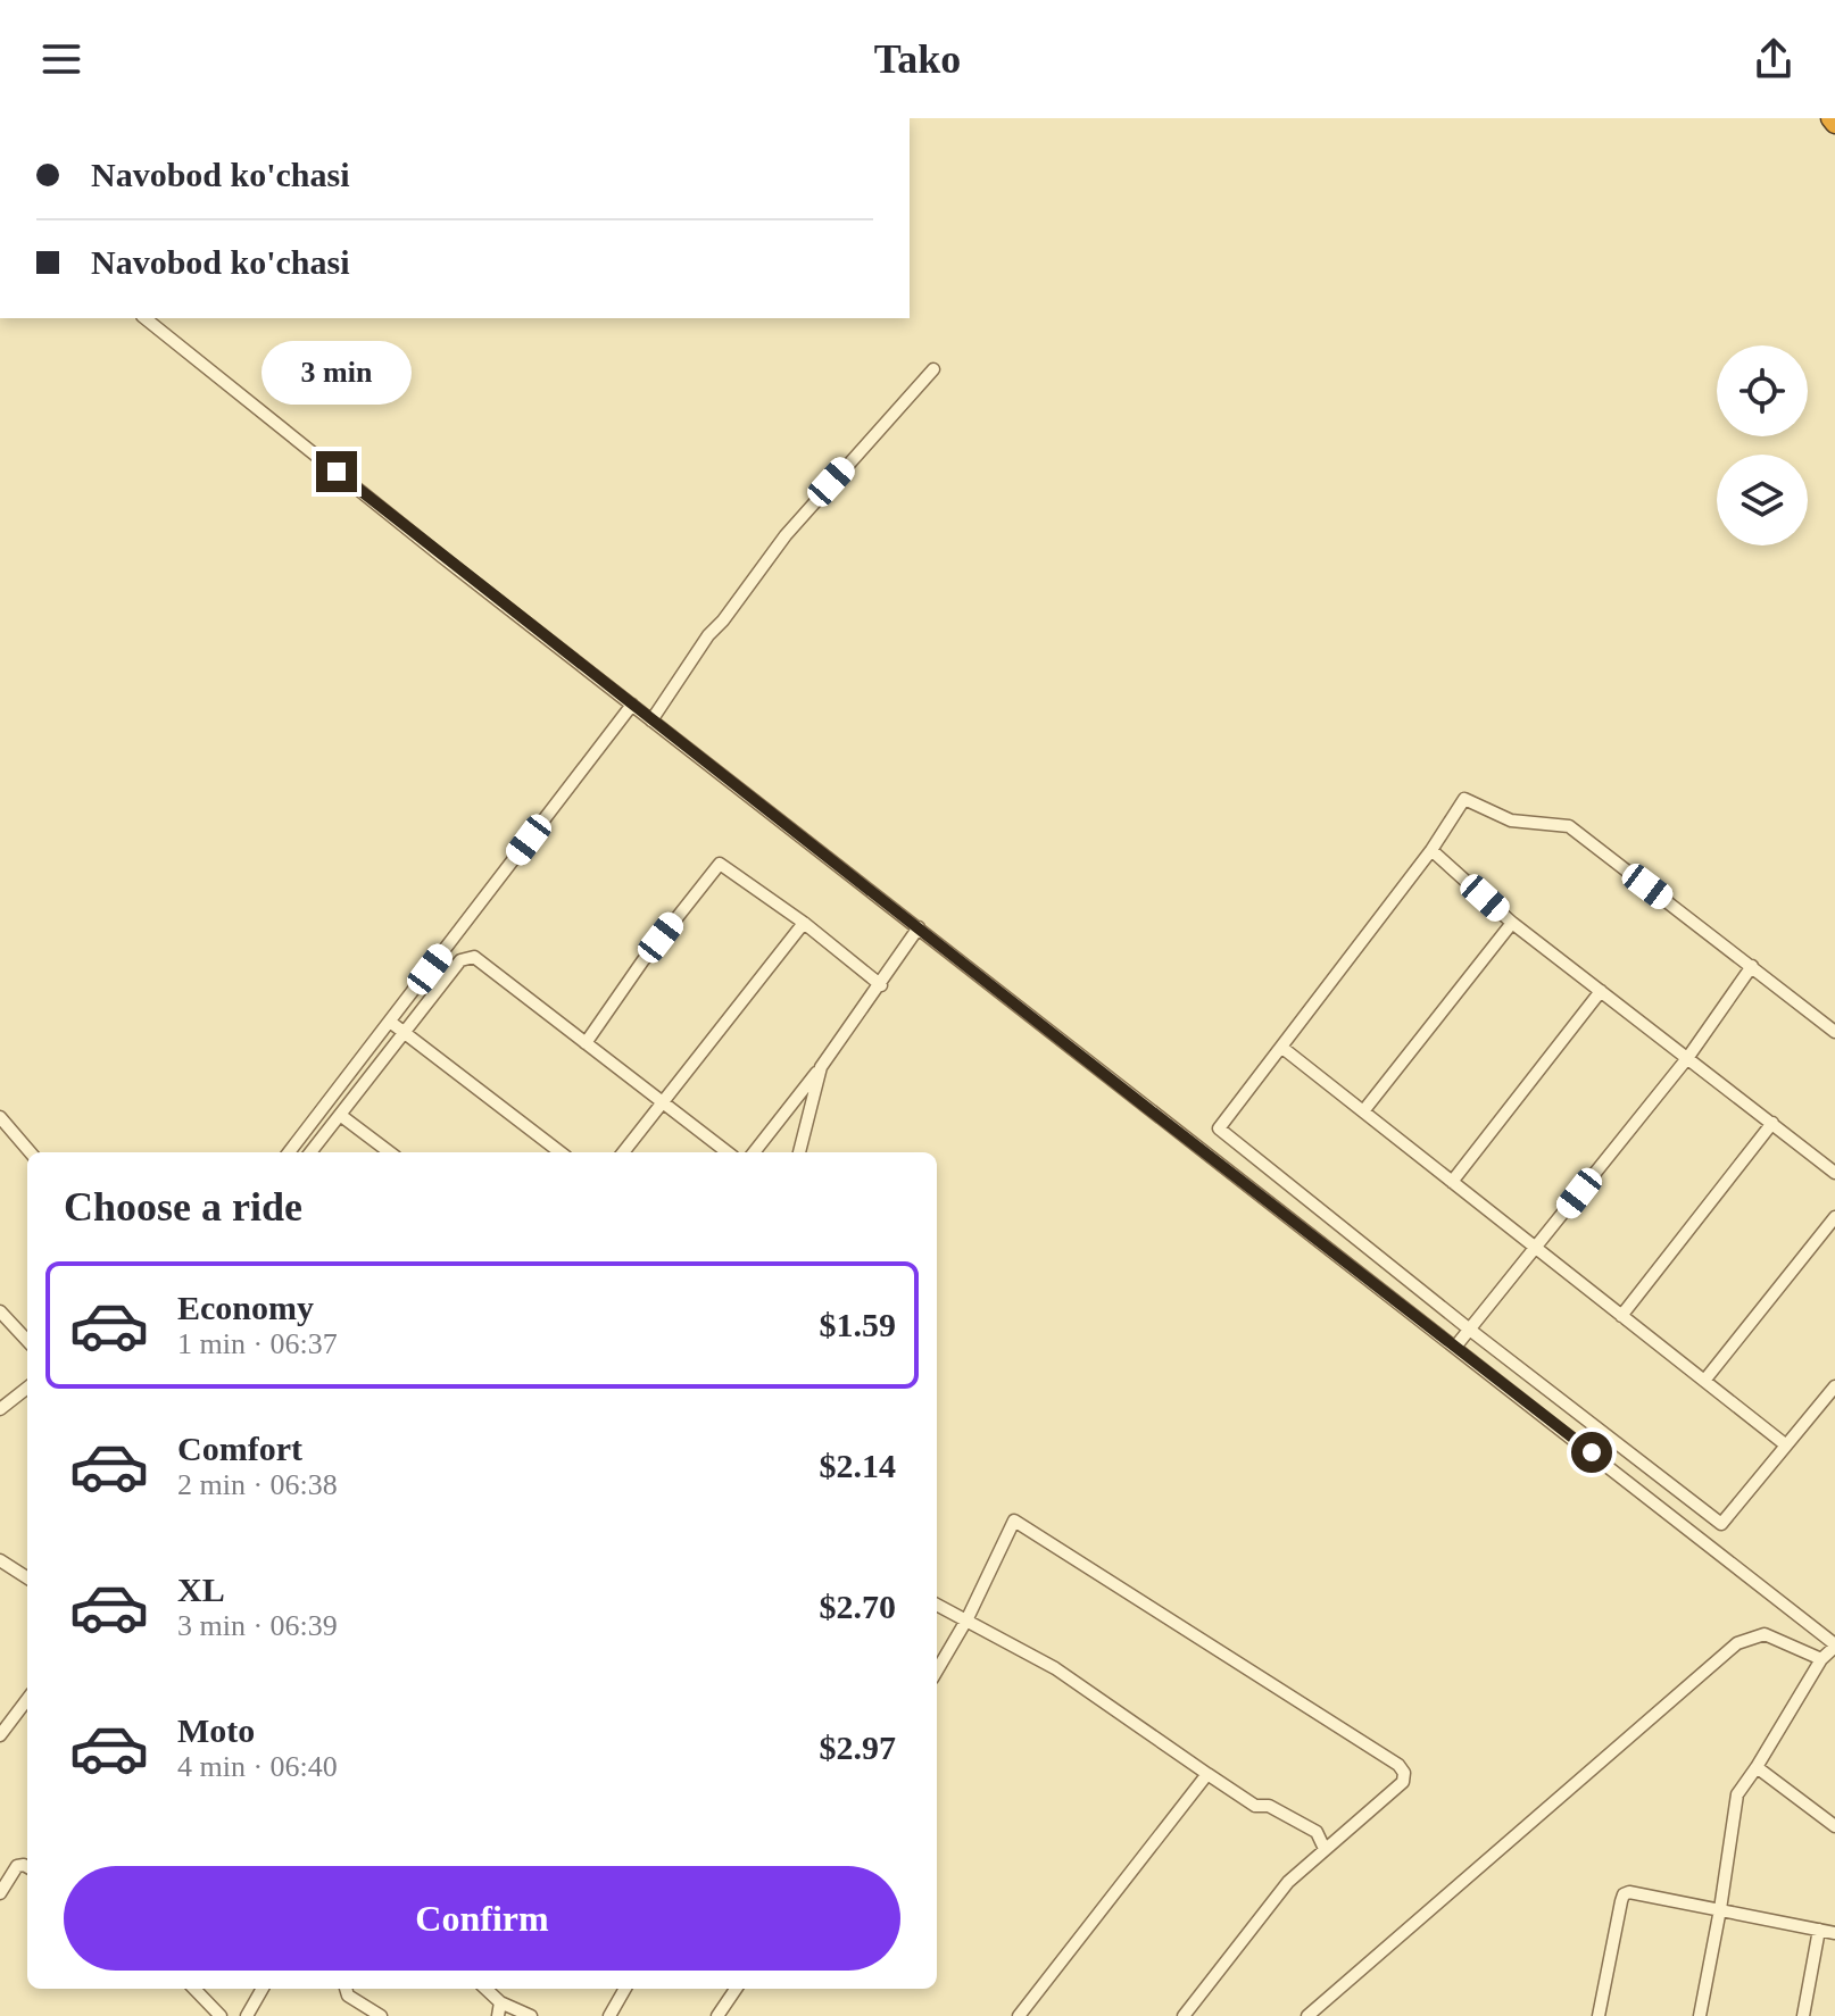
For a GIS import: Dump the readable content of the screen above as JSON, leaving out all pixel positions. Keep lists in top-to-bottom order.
{
  "page": {
    "header": "Tako",
    "banner": ["Navobod ko'chasi", "Navobod ko'chasi"],
    "bubble": "3 min",
    "heading": "Choose a ride",
    "list": [
      {
        "name": "Economy",
        "note": "1 min · 06:37",
        "value": "$1.59"
      },
      {
        "name": "Comfort",
        "note": "2 min · 06:38",
        "value": "$2.14"
      },
      {
        "name": "XL",
        "note": "3 min · 06:39",
        "value": "$2.70"
      },
      {
        "name": "Moto",
        "note": "4 min · 06:40",
        "value": "$2.97"
      }
    ],
    "buttons": "Confirm"
  }
}
